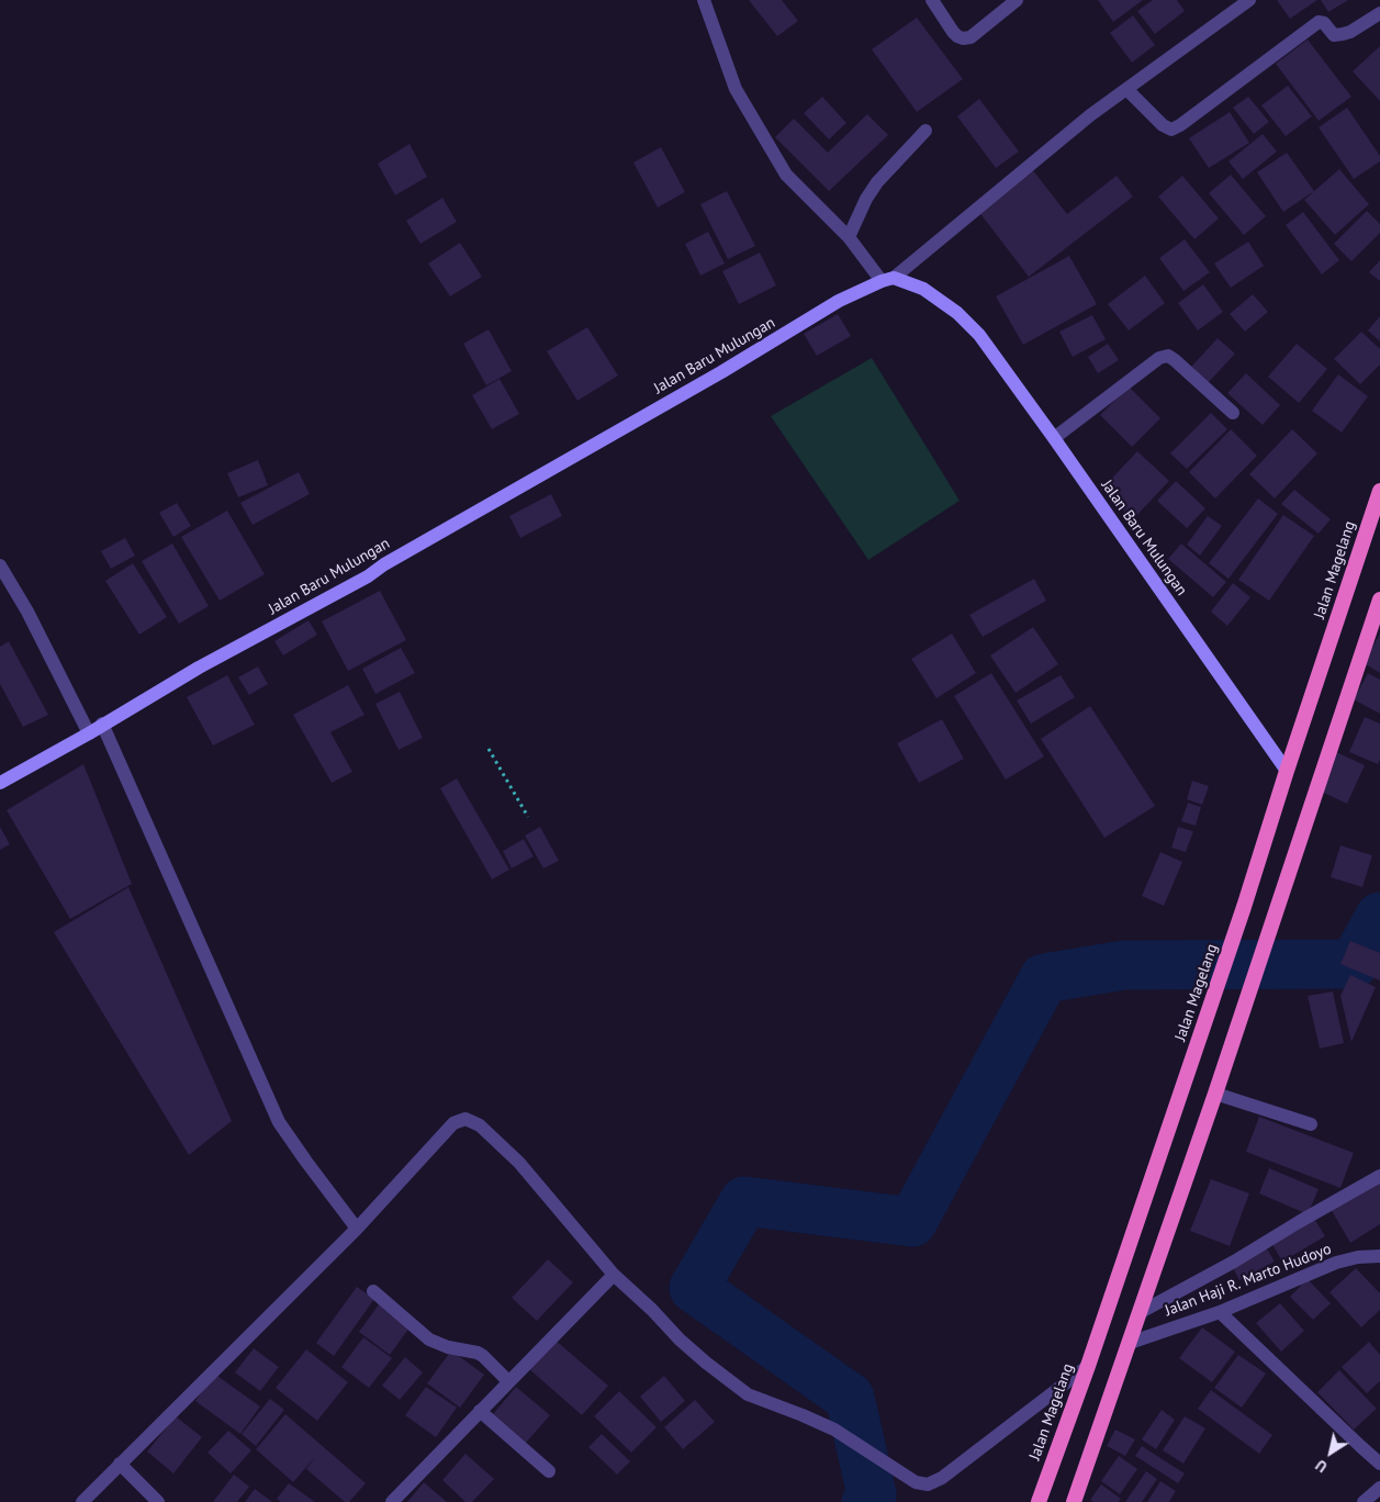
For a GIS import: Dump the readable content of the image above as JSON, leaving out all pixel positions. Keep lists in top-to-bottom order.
{
  "streets": {
    "highway": ["Jalan Magelang"],
    "main road": ["Jalan Baru Mulungan"],
    "street": ["Jalan Haji R. Marto Hudoyo"]
  },
  "crossings": [
    ["Jalan Baru Mulungan", "Jalan Magelang"]
  ],
  "north": "bottom left"
}
